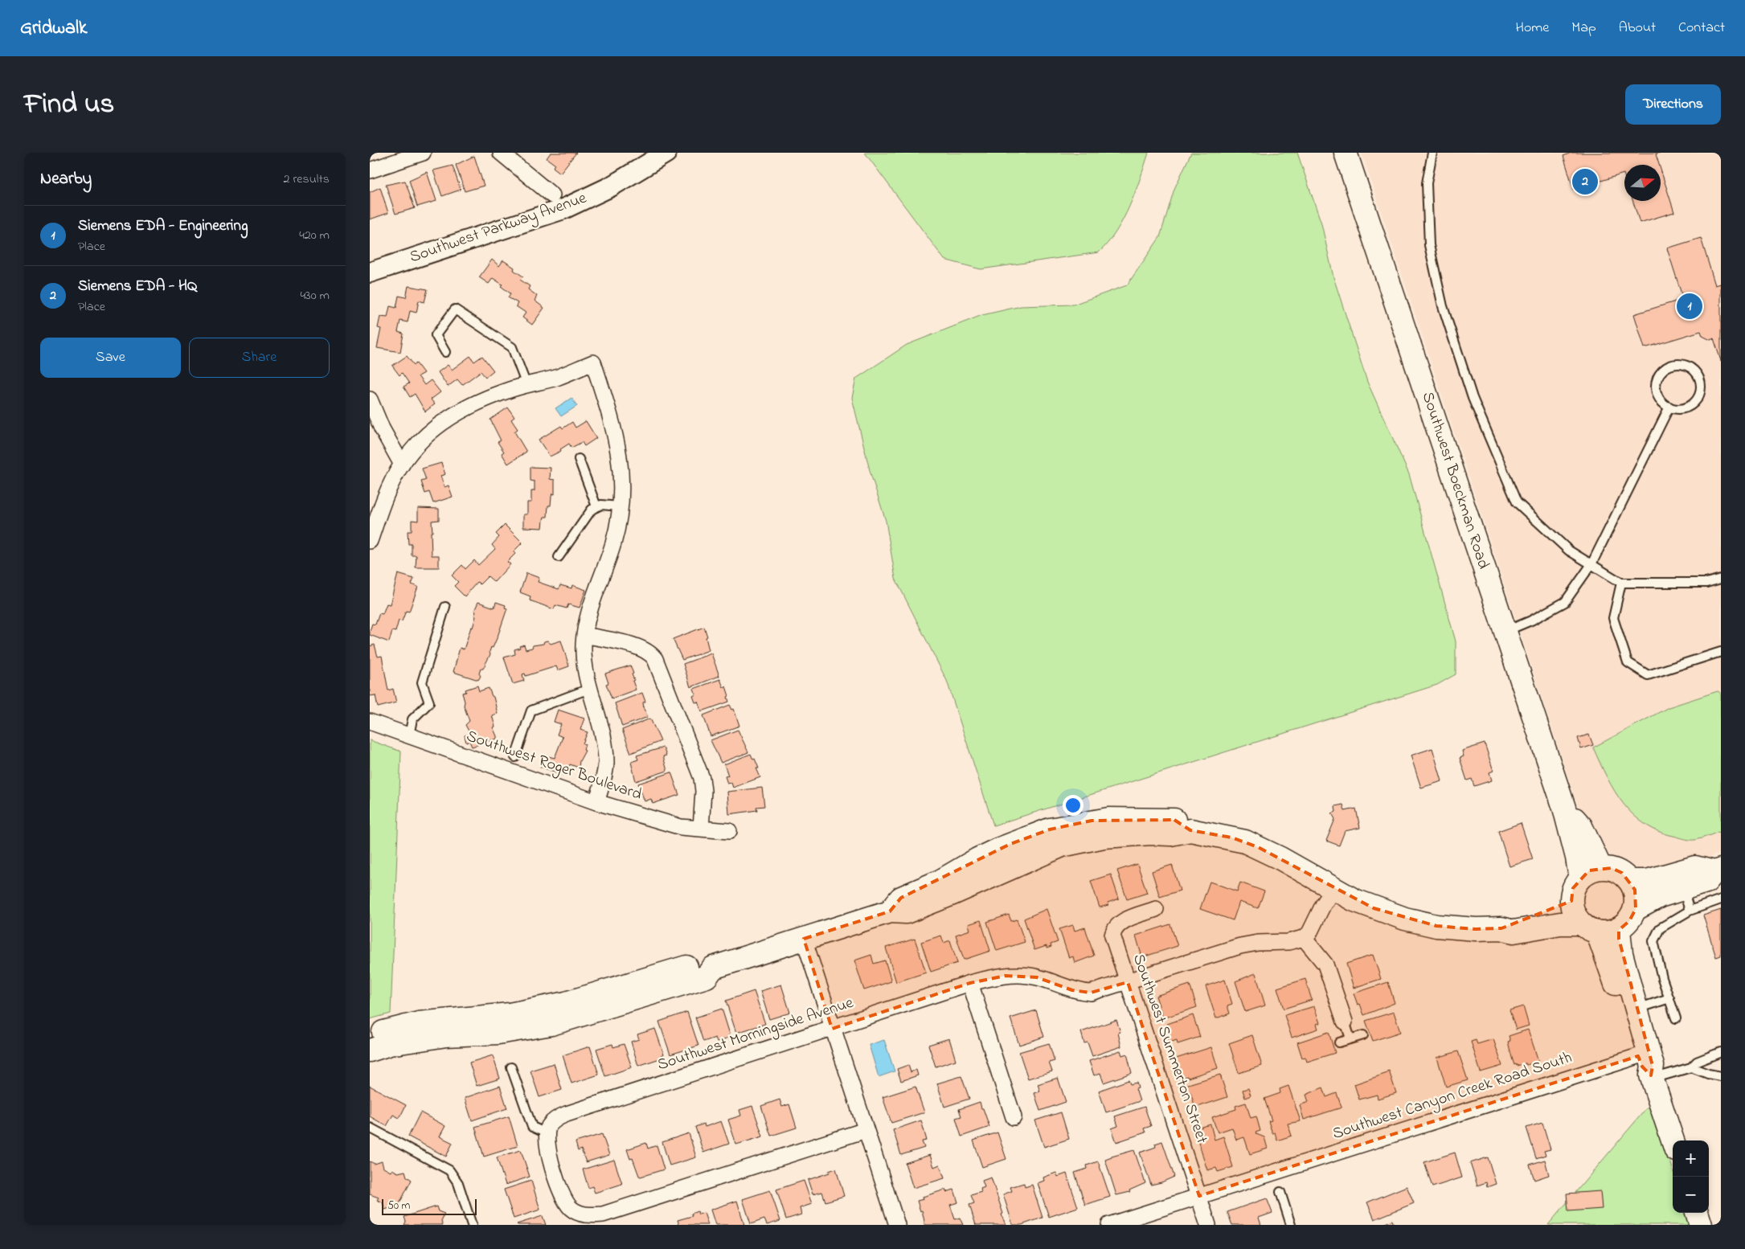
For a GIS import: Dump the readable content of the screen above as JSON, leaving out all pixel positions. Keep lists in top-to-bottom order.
{
  "streets": {
    "main road": ["Southwest Boeckman Road"],
    "street": [
      "Southwest Parkway Avenue",
      "Southwest Roger Boulevard",
      "Southwest Morningside Avenue",
      "Southwest Summerton Street",
      "Southwest Canyon Creek Road South"
    ]
  },
  "crossings": [
    ["Southwest Morningside Avenue", "Southwest Summerton Street"],
    ["Southwest Summerton Street", "Southwest Canyon Creek Road South"]
  ],
  "scale_bar": "50 m",
  "north": "right",
  "page": {
    "header": "Gridwalk",
    "nav": [
      "Home",
      "Map",
      "About",
      "Contact"
    ],
    "title": "Find us",
    "buttons": [
      "Directions",
      ["Save", "Share"]
    ],
    "heading": ["Nearby", "2 results"],
    "pins": ["2", "1"],
    "list": [
      {
        "mark": "1",
        "name": "Siemens EDA - Engineering",
        "note": "Place",
        "value": "420 m"
      },
      {
        "mark": "2",
        "name": "Siemens EDA - HQ",
        "note": "Place",
        "value": "430 m"
      }
    ],
    "map_buttons": ["+", "−"],
    "scale": "50 m"
  }
}
